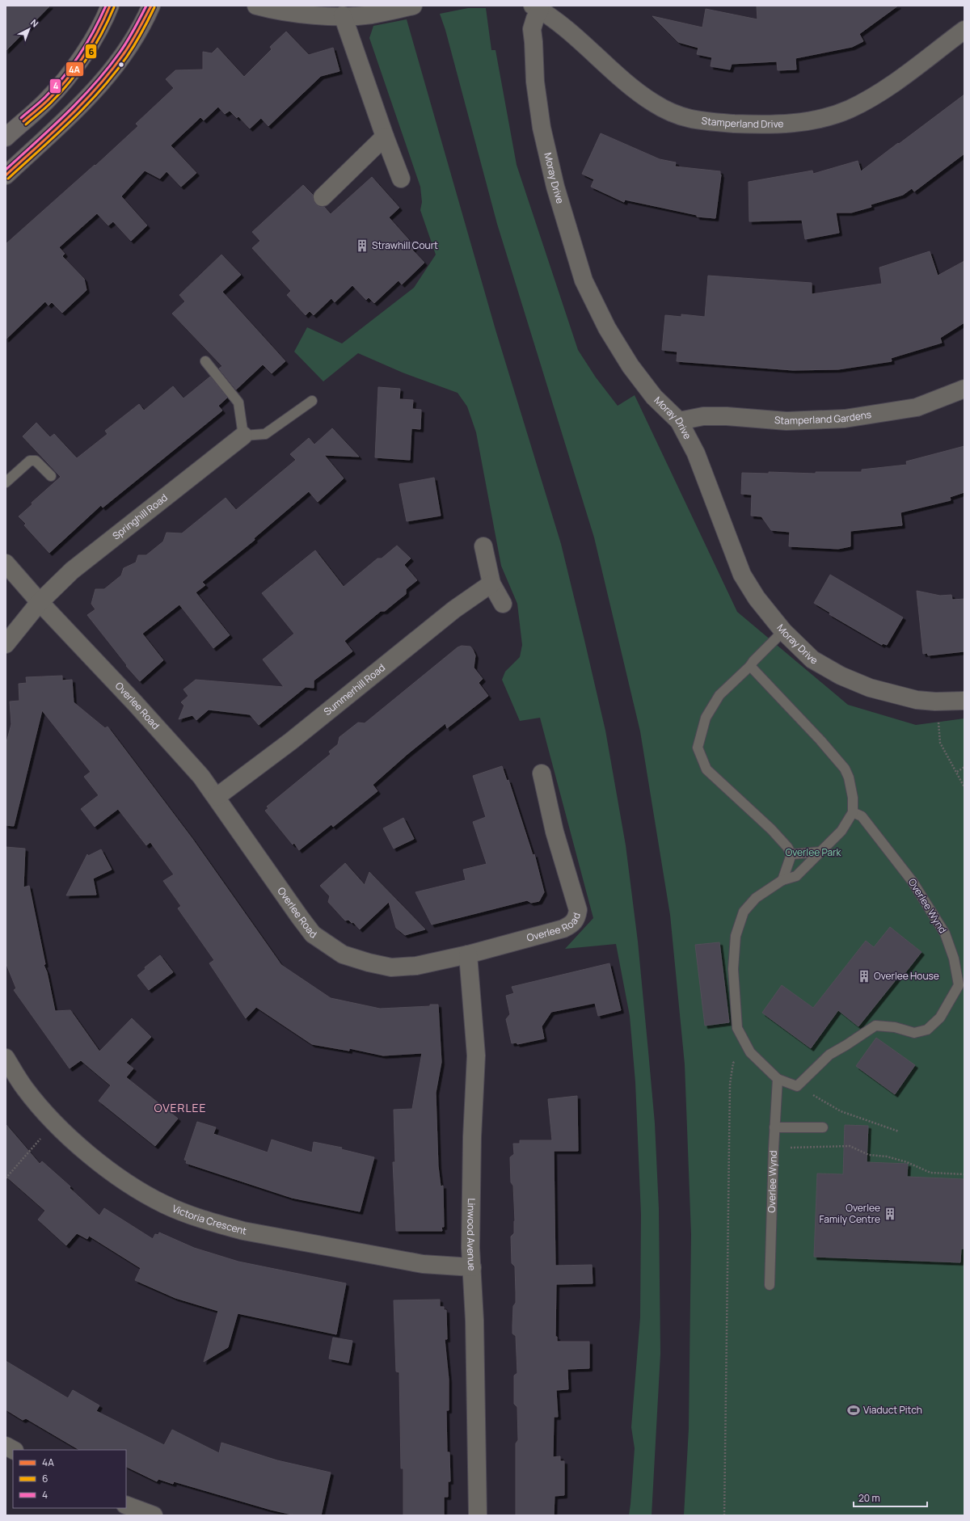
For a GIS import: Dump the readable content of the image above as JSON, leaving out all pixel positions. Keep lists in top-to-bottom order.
{
  "streets": {
    "street": [
      "Stamperland Drive",
      "Moray Drive",
      "Stamperland Gardens",
      "Springhill Road",
      "Summerhill Road",
      "Overlee Road",
      "Victoria Crescent",
      "Linwood Avenue"
    ],
    "lane": ["Overlee Wynd"]
  },
  "crossings": [
    ["Stamperland Drive", "Moray Drive"],
    ["Moray Drive", "Stamperland Gardens"],
    ["Springhill Road", "Overlee Road"],
    ["Summerhill Road", "Overlee Road"],
    ["Overlee Road", "Linwood Avenue"],
    ["Victoria Crescent", "Linwood Avenue"]
  ],
  "districts": ["OVERLEE"],
  "parks": ["Overlee Park"],
  "places": {
    "building": ["Strawhill Court", "Overlee House", "Overlee Family Centre"],
    "sports": ["Viaduct Pitch"]
  },
  "lines": ["transit line 4A", "transit line 4", "transit line 6"],
  "legend": ["4A", "6", "4"],
  "scale_bar": "20 m",
  "north": "top right"
}
